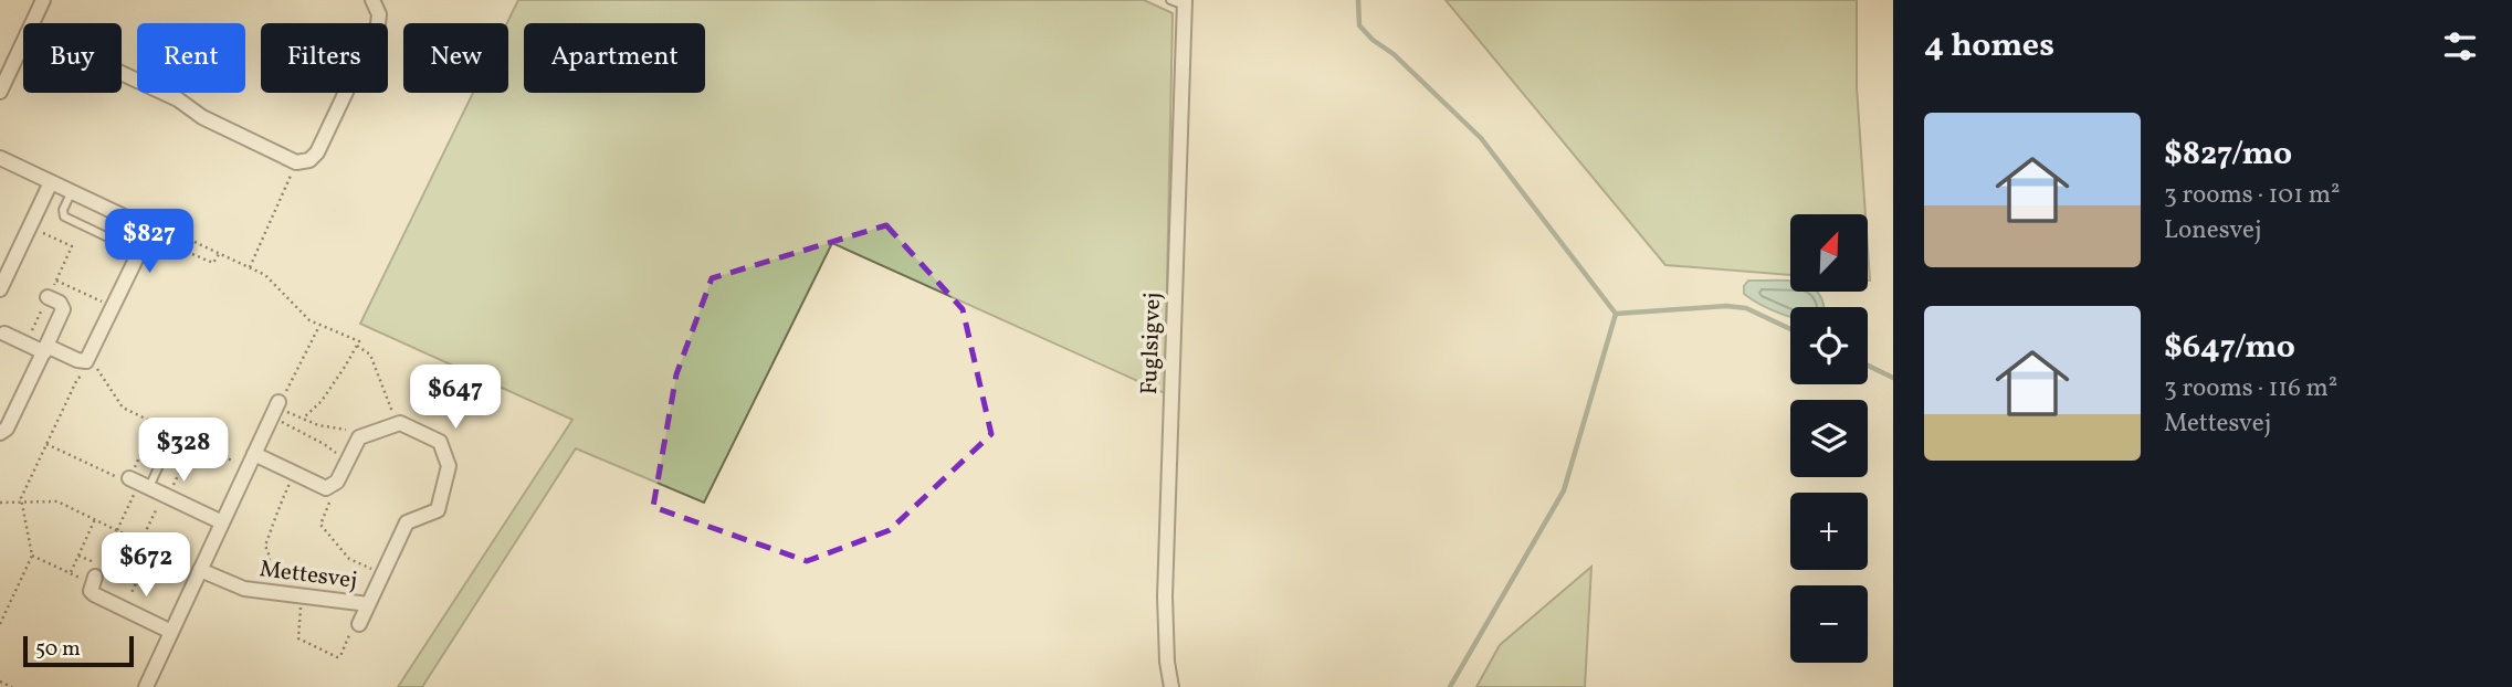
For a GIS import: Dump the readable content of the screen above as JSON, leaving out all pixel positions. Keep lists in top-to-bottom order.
{
  "streets": {
    "street": ["Fuglsigvej", "Mettesvej"]
  },
  "scale_bar": "50 m",
  "north": "top right",
  "page": {
    "heading": "4 homes",
    "chip": [
      "Buy",
      "Rent",
      "Filters",
      "New",
      "Apartment"
    ],
    "list": [
      {
        "name": "$827/mo",
        "note": "3 rooms · 101 m² · Lonesvej"
      },
      {
        "name": "$647/mo",
        "note": "3 rooms · 116 m² · Mettesvej"
      }
    ],
    "price": [
      "$827",
      "$647",
      "$328",
      "$672"
    ],
    "map_buttons": ["+", "−"],
    "scale": "50 m"
  }
}
